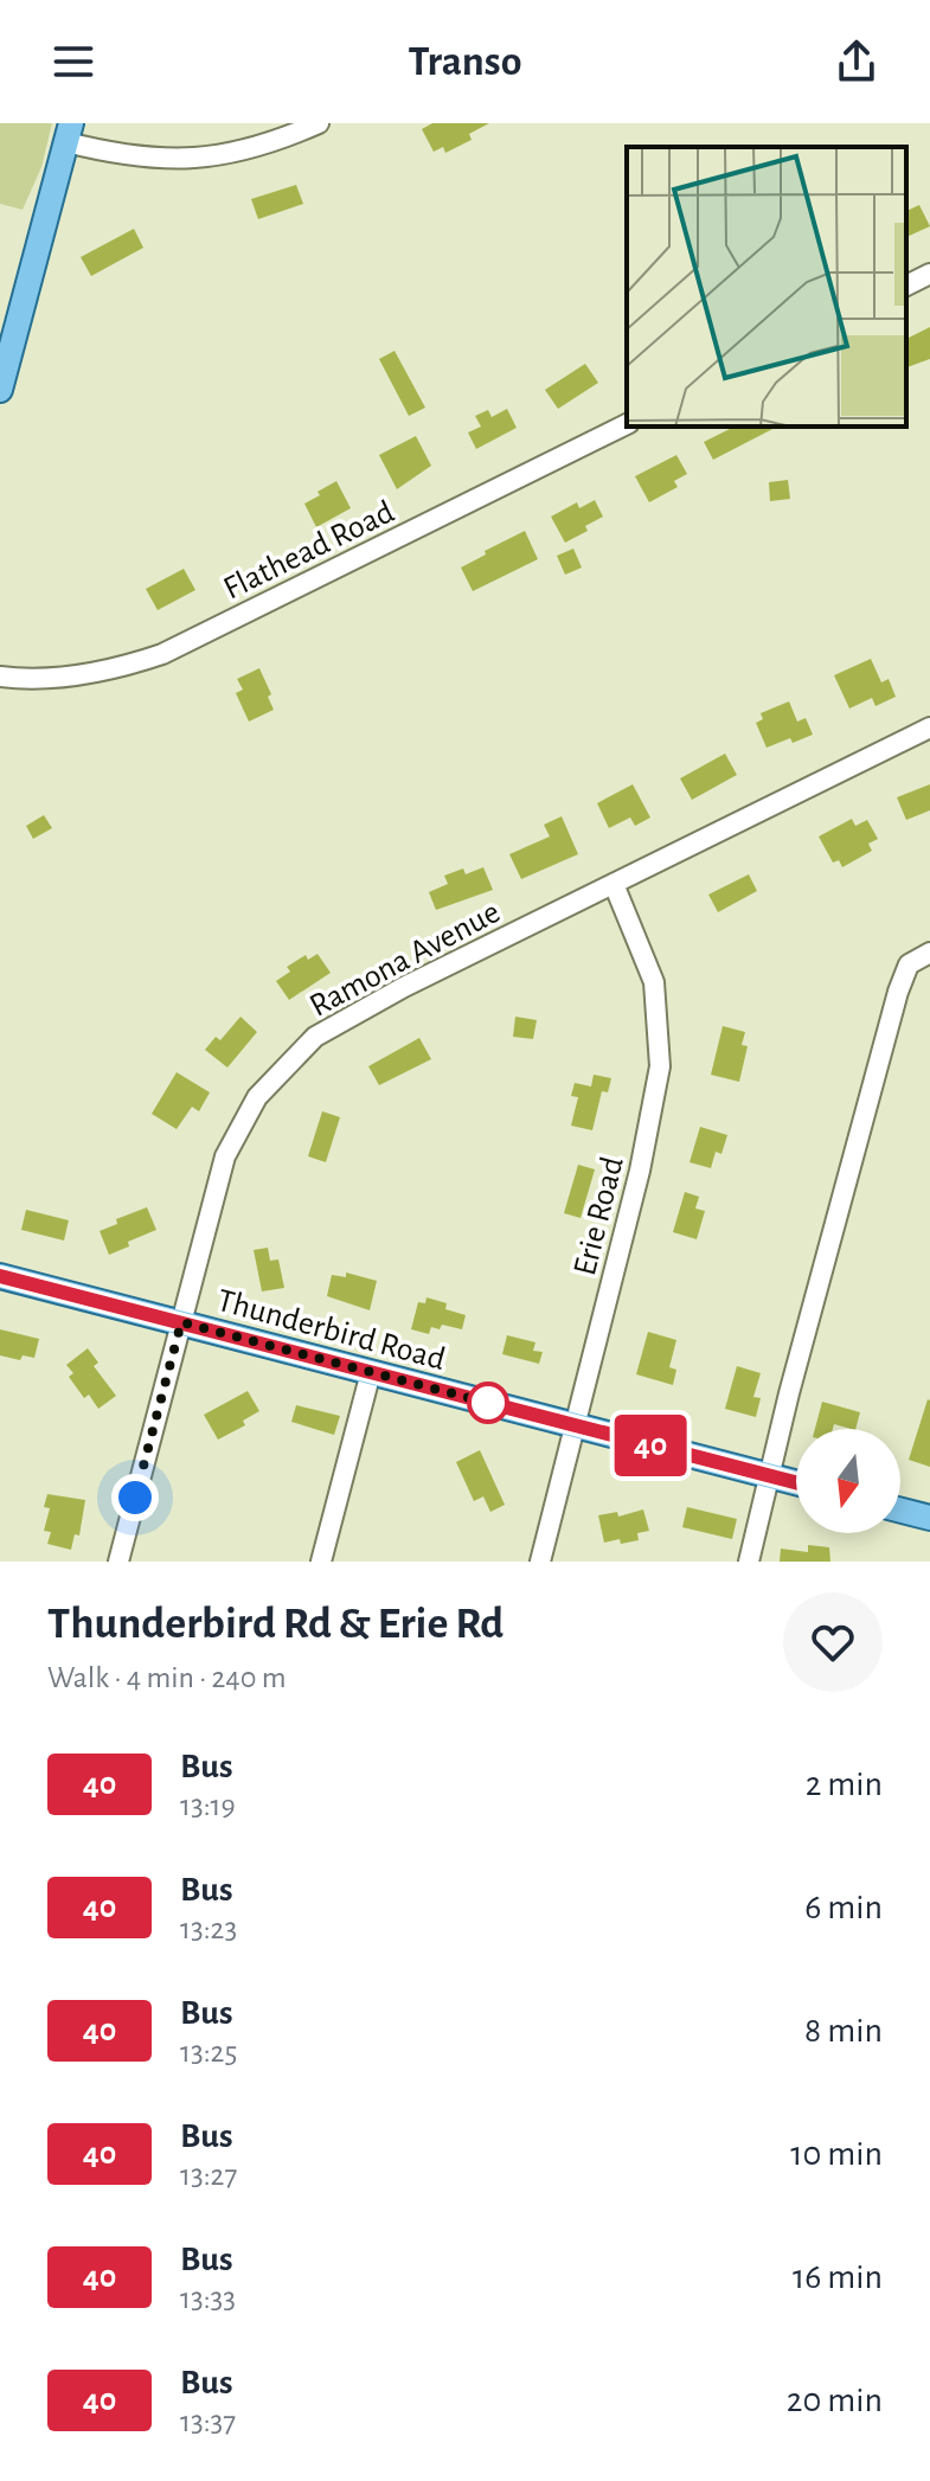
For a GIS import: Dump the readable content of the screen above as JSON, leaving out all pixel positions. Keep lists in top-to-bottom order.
{
  "streets": {
    "main road": ["Thunderbird Road"],
    "street": ["Flathead Road", "Ramona Avenue", "Erie Road"]
  },
  "crossings": [
    ["Ramona Avenue", "Erie Road"],
    ["Ramona Avenue", "Thunderbird Road"],
    ["Erie Road", "Thunderbird Road"]
  ],
  "lines": ["bus line 40"],
  "north": "bottom",
  "page": {
    "header": "Transo",
    "on_map": "40",
    "heading": ["Thunderbird Rd & Erie Rd", "Walk · 4 min · 240 m"],
    "list": [
      {
        "mark": "40",
        "name": "Bus",
        "note": "13:19",
        "value": "2 min"
      },
      {
        "mark": "40",
        "name": "Bus",
        "note": "13:23",
        "value": "6 min"
      },
      {
        "mark": "40",
        "name": "Bus",
        "note": "13:25",
        "value": "8 min"
      },
      {
        "mark": "40",
        "name": "Bus",
        "note": "13:27",
        "value": "10 min"
      },
      {
        "mark": "40",
        "name": "Bus",
        "note": "13:33",
        "value": "16 min"
      },
      {
        "mark": "40",
        "name": "Bus",
        "note": "13:37",
        "value": "20 min"
      }
    ]
  }
}
